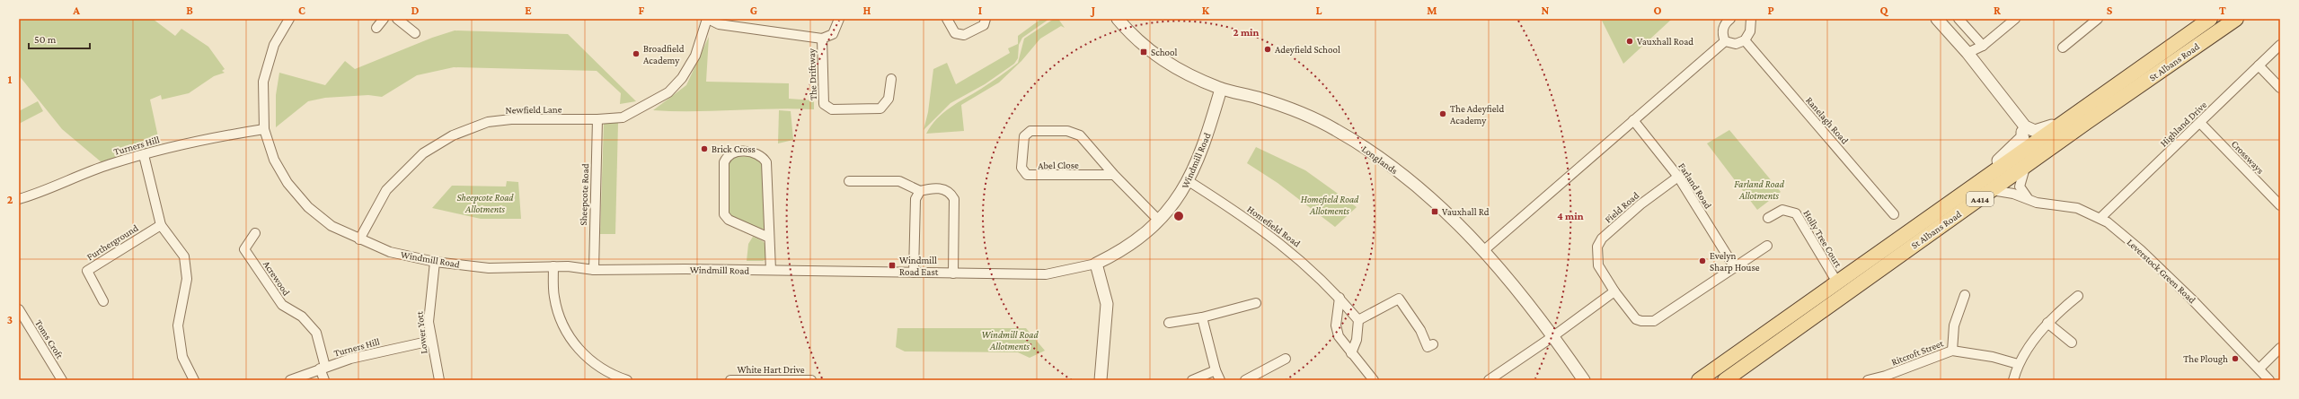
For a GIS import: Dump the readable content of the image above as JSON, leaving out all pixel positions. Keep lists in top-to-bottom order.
{
  "streets": {
    "main road": ["St Albans Road", "A414"],
    "street": [
      "The Driftway",
      "Newfield Lane",
      "Ranelagh Road",
      "Highland Drive",
      "Turners Hill",
      "Crossways",
      "Longlands",
      "Windmill Road",
      "Abel Close",
      "Farland Road",
      "Sheepcote Road",
      "Field Road",
      "Homefield Road",
      "Holly Tree Court",
      "Furtherground",
      "Leverstock Green Road",
      "Acrewood",
      "Lower Yott",
      "Toms Croft",
      "Ritcroft Street",
      "White Hart Drive"
    ]
  },
  "crossings": [
    ["St Albans Road", "Holly Tree Court"],
    ["St Albans Road", "Leverstock Green Road"],
    ["Newfield Lane", "Windmill Road"],
    ["Newfield Lane", "Sheepcote Road"],
    ["Highland Drive", "Crossways"],
    ["Highland Drive", "Leverstock Green Road"],
    ["Turners Hill", "Windmill Road"],
    ["Turners Hill", "Acrewood"],
    ["Turners Hill", "Lower Yott"],
    ["Longlands", "Windmill Road"],
    ["Windmill Road", "Abel Close"],
    ["Windmill Road", "Sheepcote Road"],
    ["Windmill Road", "Homefield Road"],
    ["Windmill Road", "Lower Yott"],
    ["Farland Road", "Field Road"]
  ],
  "parks": [
    "Farland Road Allotments",
    "Sheepcote Road Allotments",
    "Homefield Road Allotments",
    "Windmill Road Allotments"
  ],
  "places": {
    "other": [
      "Vauxhall Road",
      "Adeyfield School",
      "Broadfield Academy",
      "The Adeyfield Academy",
      "Brick Cross",
      "Evelyn Sharp House",
      "The Plough"
    ],
    "transit": ["School", "Vauxhall Rd", "Windmill Road East"]
  },
  "scale_bar": "50 m",
  "grid": {
    "columns": [
      "A",
      "B",
      "C",
      "D",
      "E",
      "F",
      "G",
      "H",
      "I",
      "J",
      "K",
      "L",
      "M",
      "N",
      "O",
      "P",
      "Q",
      "R",
      "S",
      "T"
    ],
    "rows": ["1", "2", "3"]
  },
  "rings": ["2 min", "4 min"]
}
